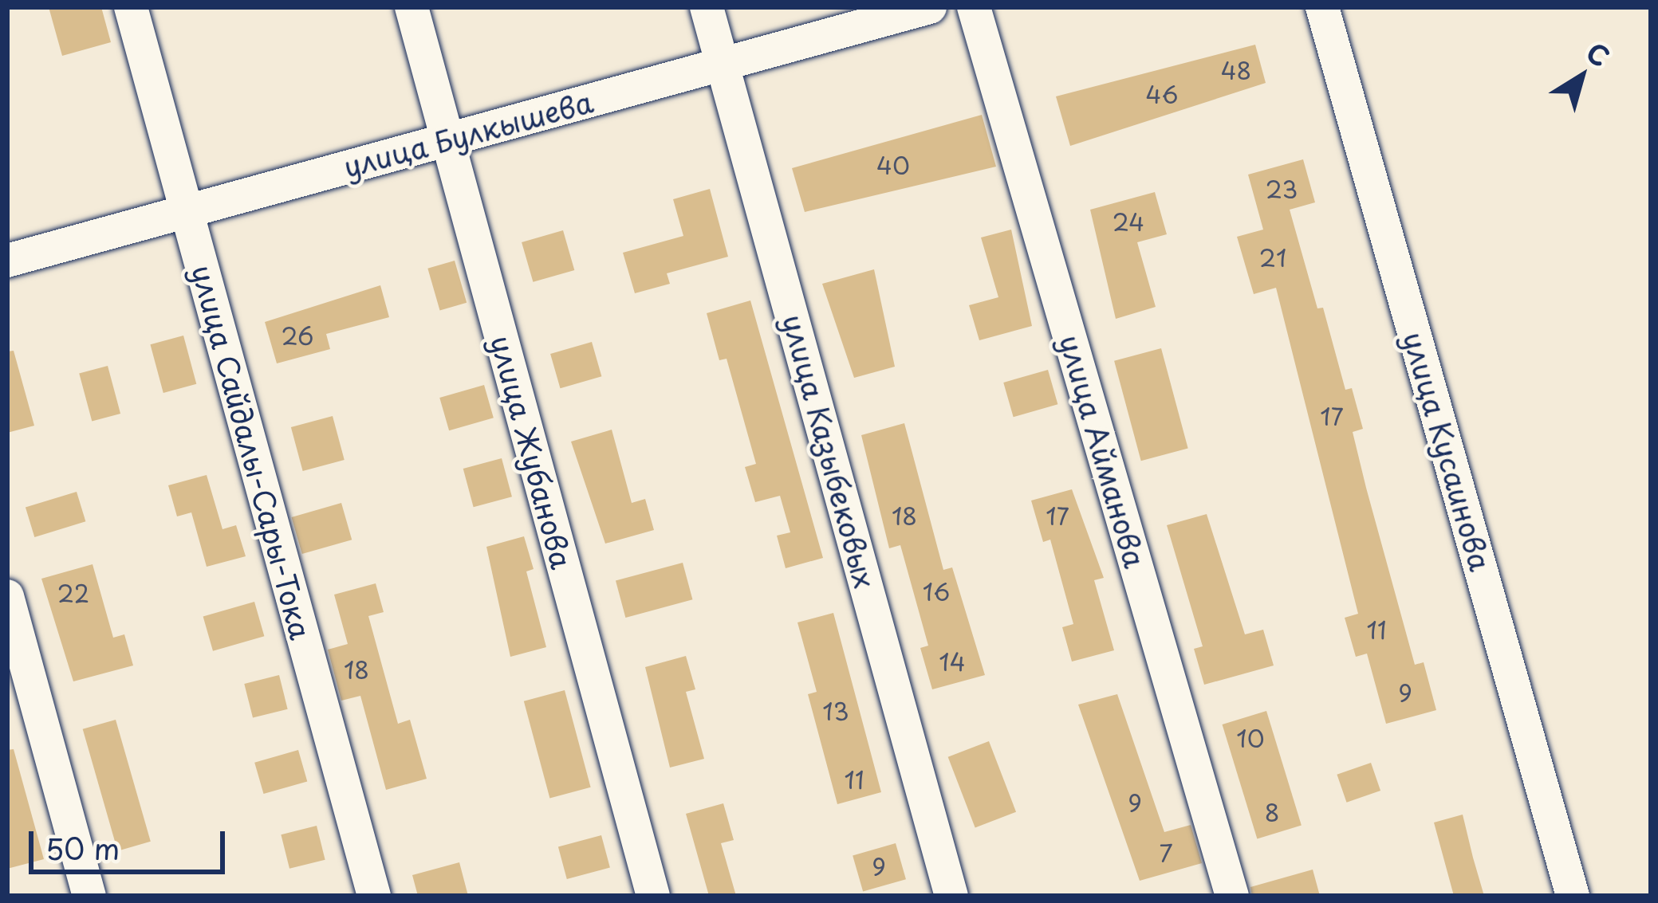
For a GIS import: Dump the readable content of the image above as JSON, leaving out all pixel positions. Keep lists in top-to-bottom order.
{
  "streets": {
    "street": [
      "улица Булкышева",
      "улица Казыбековых",
      "улица Айманова",
      "улица Кусаинова",
      "улица Сайдалы-Сары-Тока",
      "улица Жубанова"
    ]
  },
  "crossings": [
    ["улица Булкышева", "улица Казыбековых"],
    ["улица Булкышева", "улица Сайдалы-Сары-Тока"],
    ["улица Булкышева", "улица Жубанова"]
  ],
  "house_numbers": [
    "48",
    "46",
    "40",
    "23",
    "24",
    "21",
    "26",
    "17",
    "18",
    "17",
    "16",
    "22",
    "11",
    "14",
    "18",
    "9",
    "13",
    "10",
    "11",
    "9",
    "8",
    "7",
    "9"
  ],
  "scale_bar": "50 m",
  "north": "top right"
}
